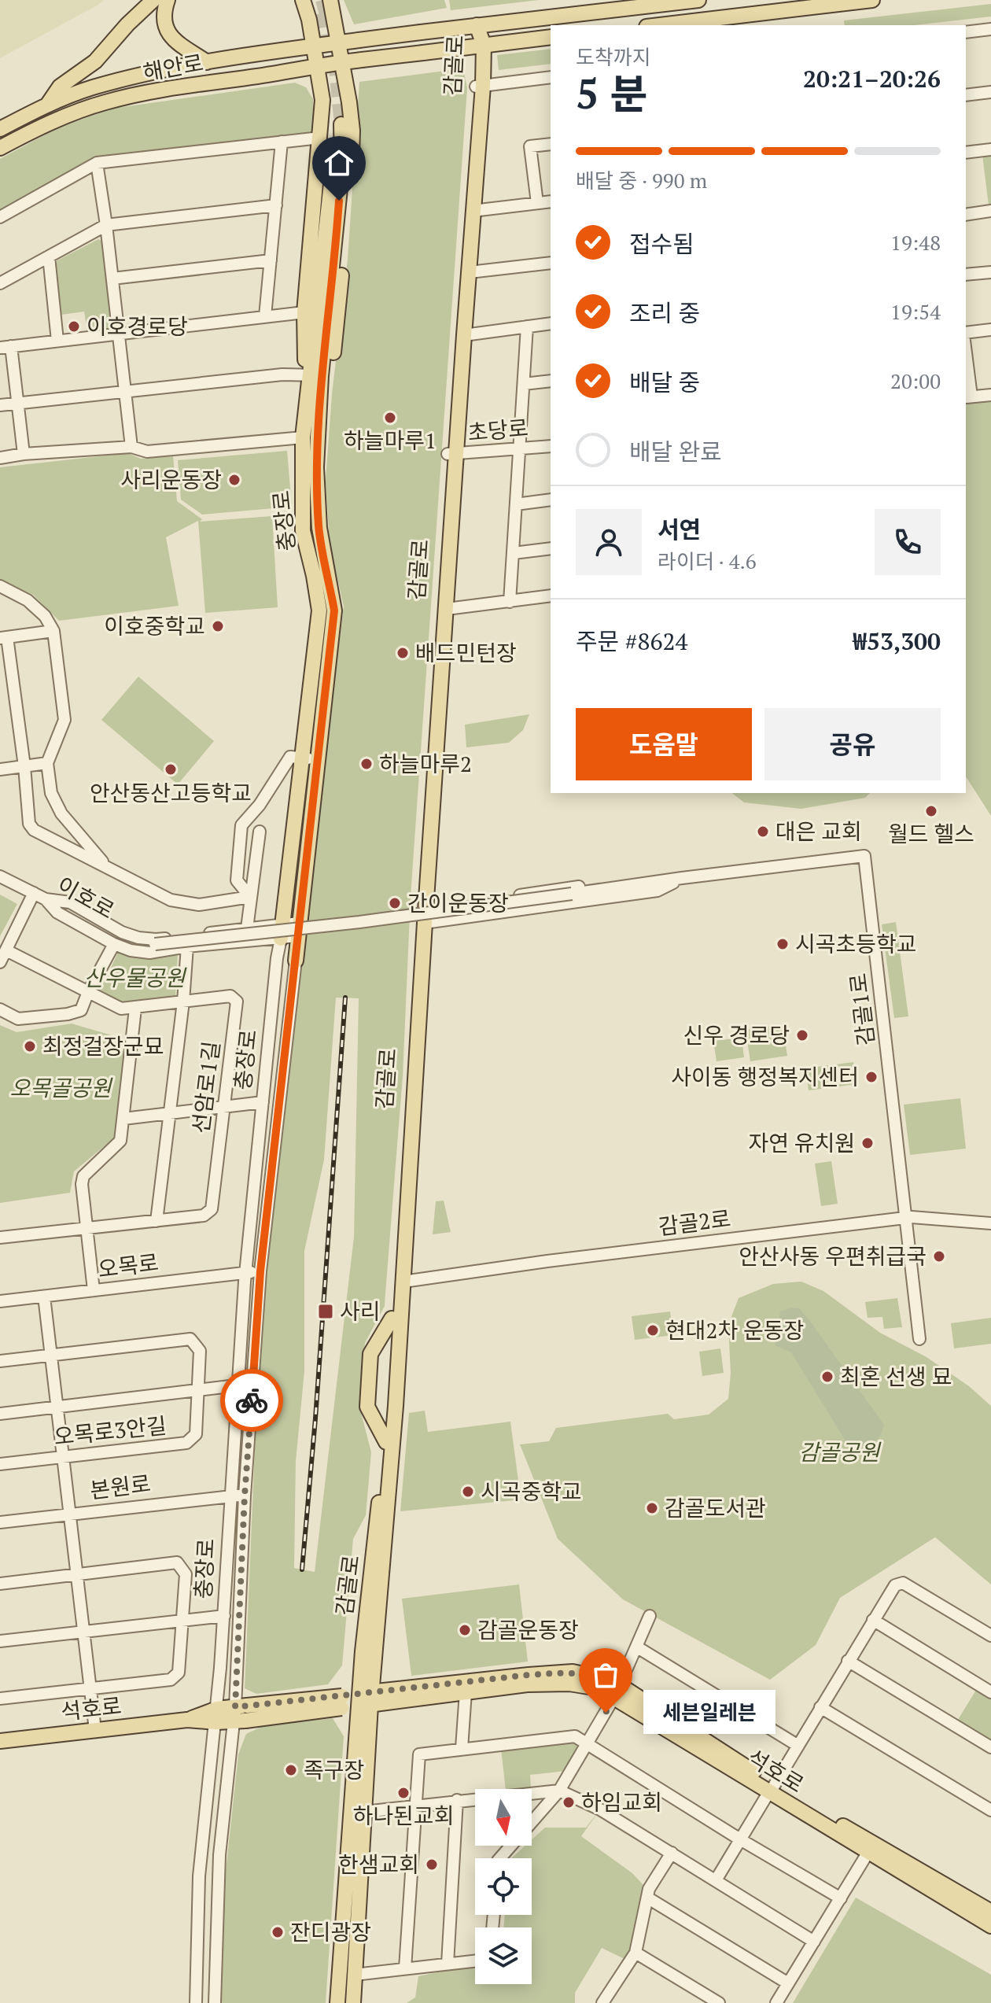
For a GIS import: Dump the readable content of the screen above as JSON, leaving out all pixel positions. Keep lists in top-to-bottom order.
{
  "streets": {
    "main road": [
      "감골로",
      "해안로",
      "충장로",
      "석호로"
    ],
    "street": [
      "초당로",
      "이호로",
      "감골1로",
      "선암로1길",
      "감골2로",
      "오목로",
      "오목로3안길",
      "본원로"
    ]
  },
  "crossings": [
    ["감골로", "해안로"],
    ["감골로", "초당로"],
    ["감골로", "감골2로"],
    ["감골로", "석호로"],
    ["충장로", "오목로"],
    ["충장로", "본원로"],
    ["충장로", "석호로"],
    ["이호로", "감골1로"],
    ["감골1로", "감골2로"]
  ],
  "parks": ["산우물공원", "오목골공원", "감골공원"],
  "places": {
    "other": [
      "이호경로당",
      "하늘마루1",
      "사리운동장",
      "이호중학교",
      "배드민턴장",
      "하늘마루2",
      "안산동산고등학교",
      "월드 헬스",
      "대은 교회",
      "간이운동장",
      "시곡초등학교",
      "신우 경로당",
      "최정걸장군묘",
      "사이동 행정복지센터",
      "자연 유치원",
      "안산사동 우편취급국",
      "현대2차 운동장",
      "최혼 선생 묘",
      "시곡중학교",
      "감골도서관",
      "감골운동장",
      "세븐일레븐",
      "족구장",
      "하나된교회",
      "하임교회",
      "한샘교회",
      "잔디광장"
    ],
    "transit": ["사리"]
  },
  "north": "bottom",
  "page": {
    "heading": ["5 분", "도착까지", "20:21–20:26"],
    "panel": [
      "서연",
      "라이더 · 4.6",
      "주문 #8624",
      "₩53,300"
    ],
    "bar": "배달 중 · 990 m",
    "list": [
      ["접수됨", "19:48"],
      ["조리 중", "19:54"],
      ["배달 중", "20:00"],
      "배달 완료"
    ],
    "buttons": ["도움말", "공유"],
    "bubble": "세븐일레븐"
  }
}
